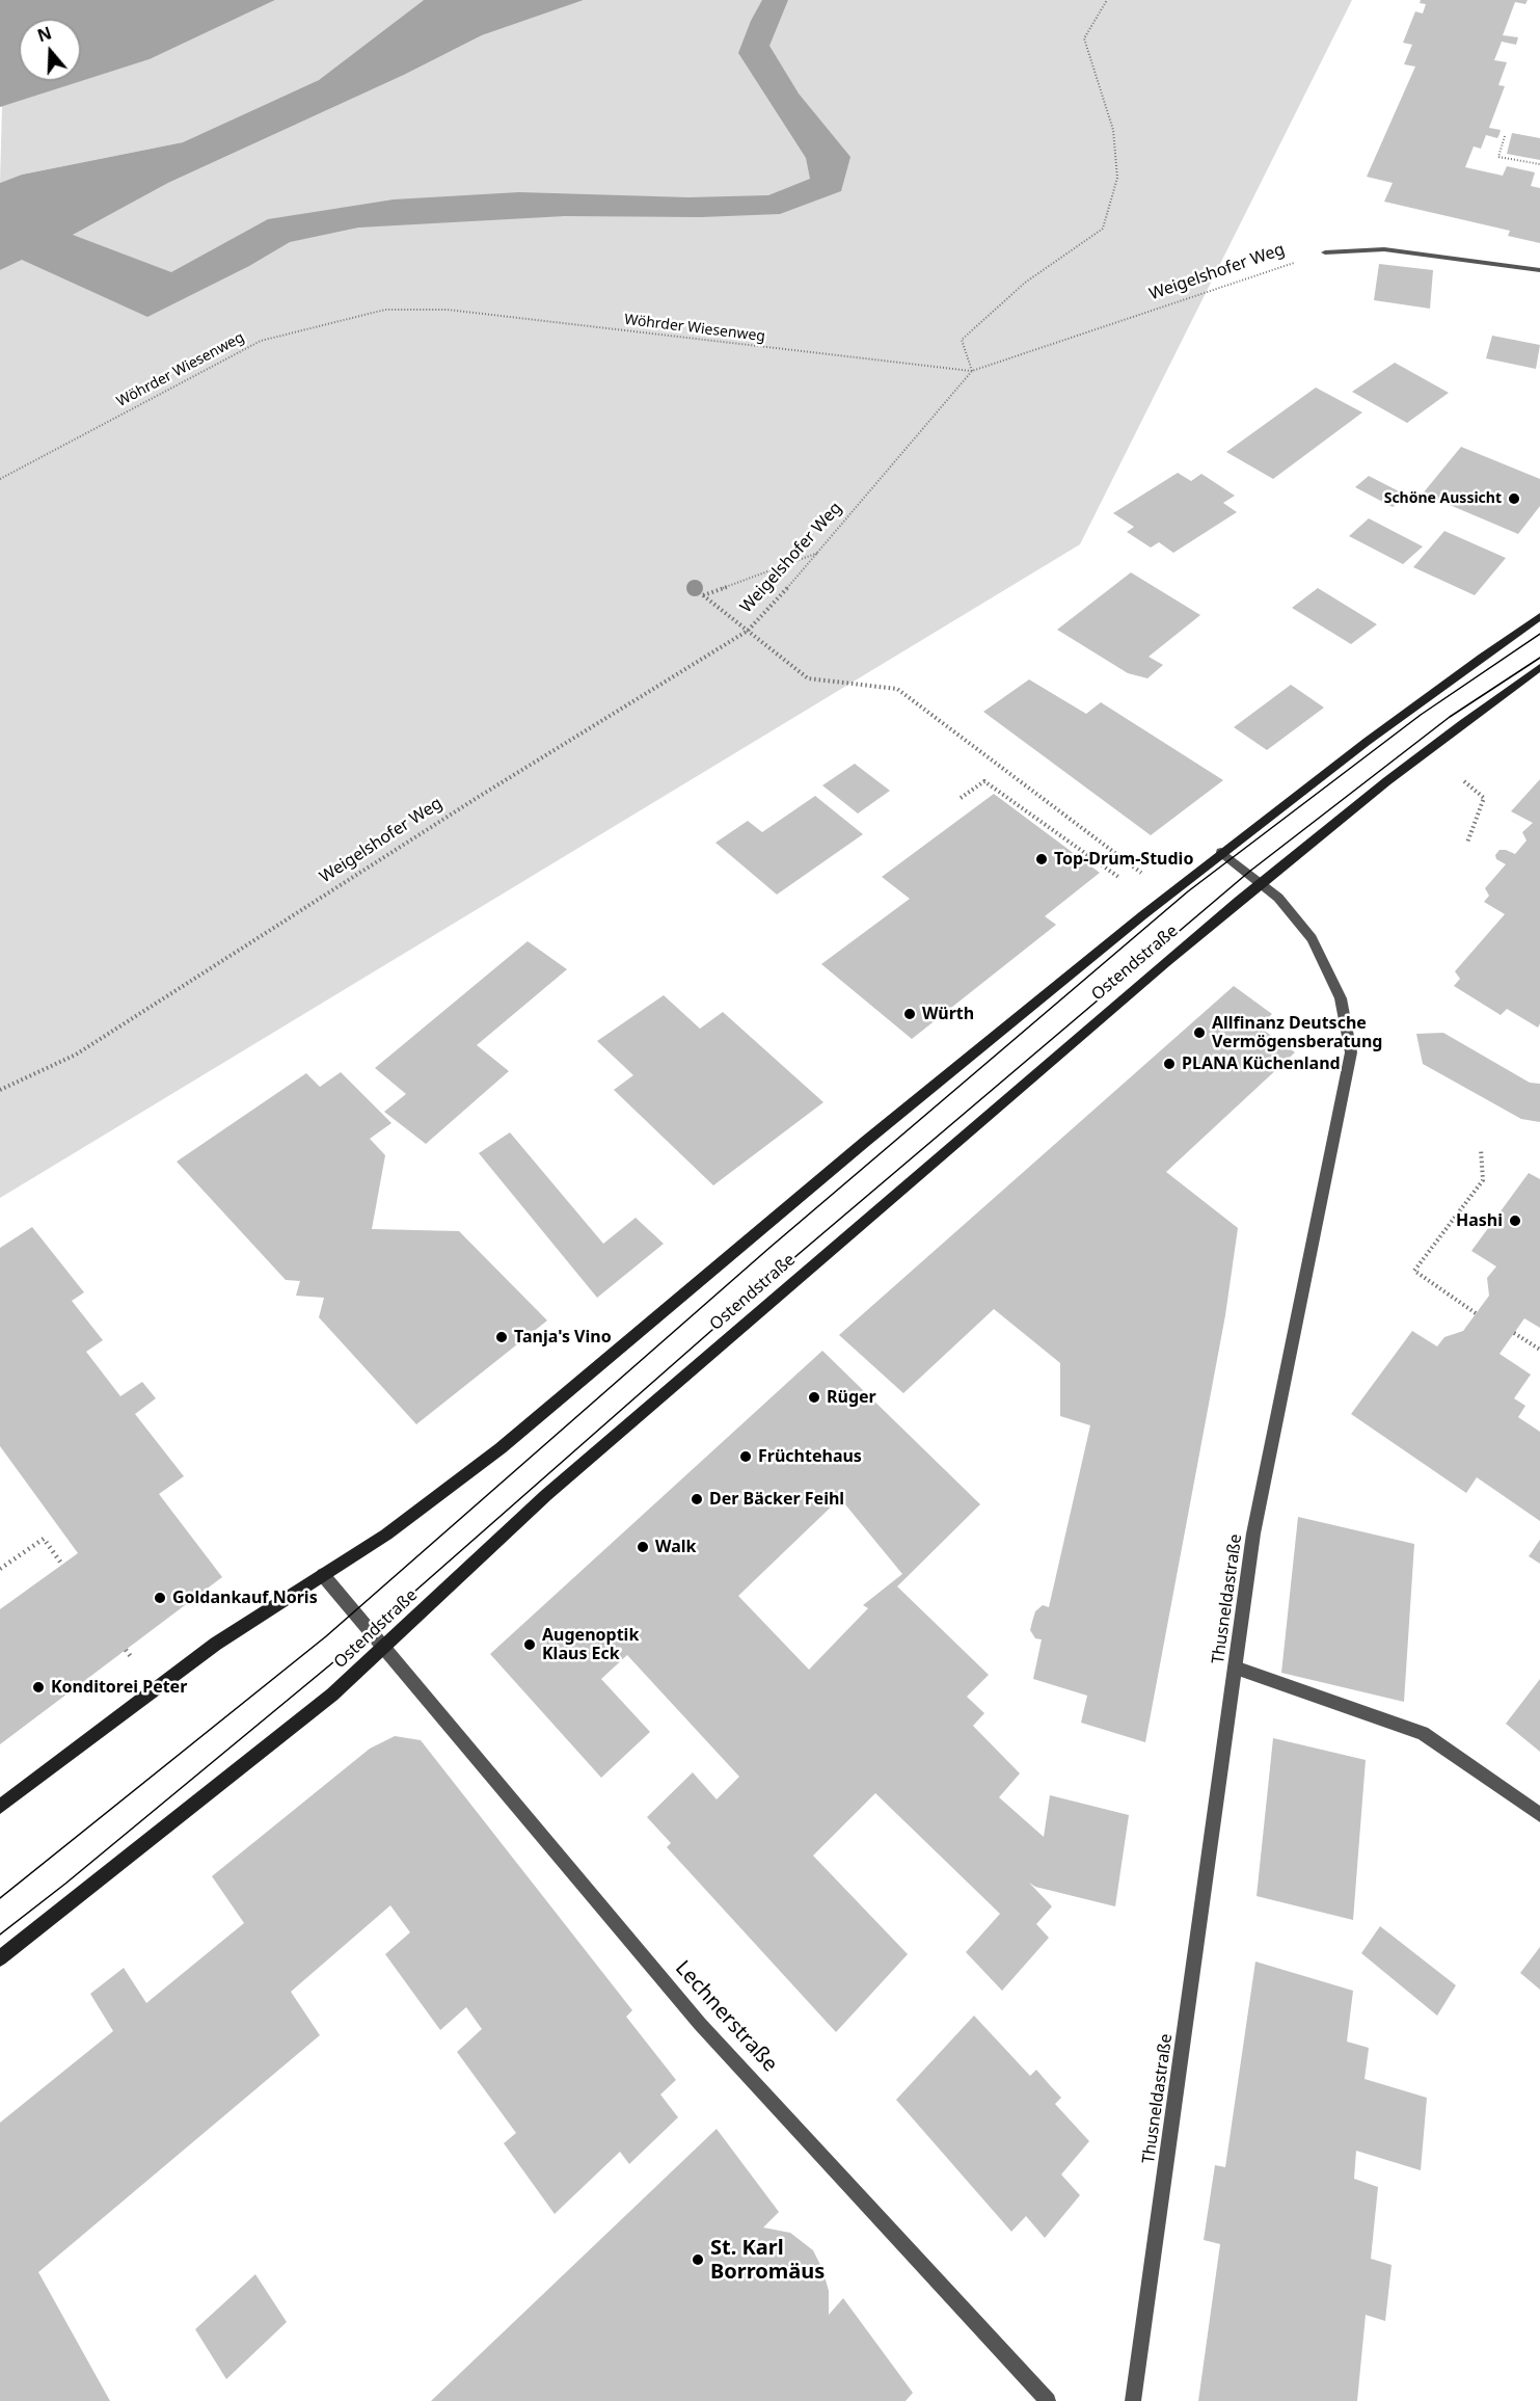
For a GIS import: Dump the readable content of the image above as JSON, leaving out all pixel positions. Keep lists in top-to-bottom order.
{
  "streets": {
    "main road": ["Ostendstraße"],
    "street": ["Thusneldastraße", "Lechnerstraße"],
    "path": ["Weigelshofer Weg", "Wöhrder Wiesenweg"]
  },
  "crossings": [
    ["Weigelshofer Weg", "Wöhrder Wiesenweg"],
    ["Ostendstraße", "Thusneldastraße"],
    ["Ostendstraße", "Lechnerstraße"]
  ],
  "places": [
    "Schöne Aussicht",
    "Top-Drum-Studio",
    "Würth",
    "Allfinanz Deutsche Vermögensberatung",
    "PLANA Küchenland",
    "Hashi",
    "Tanja's Vino",
    "Rüger",
    "Früchtehaus",
    "Der Bäcker Feihl",
    "Walk",
    "Goldankauf Noris",
    "Augenoptik Klaus Eck",
    "Konditorei Peter",
    "St. Karl Borromäus"
  ],
  "north": "top"
}
